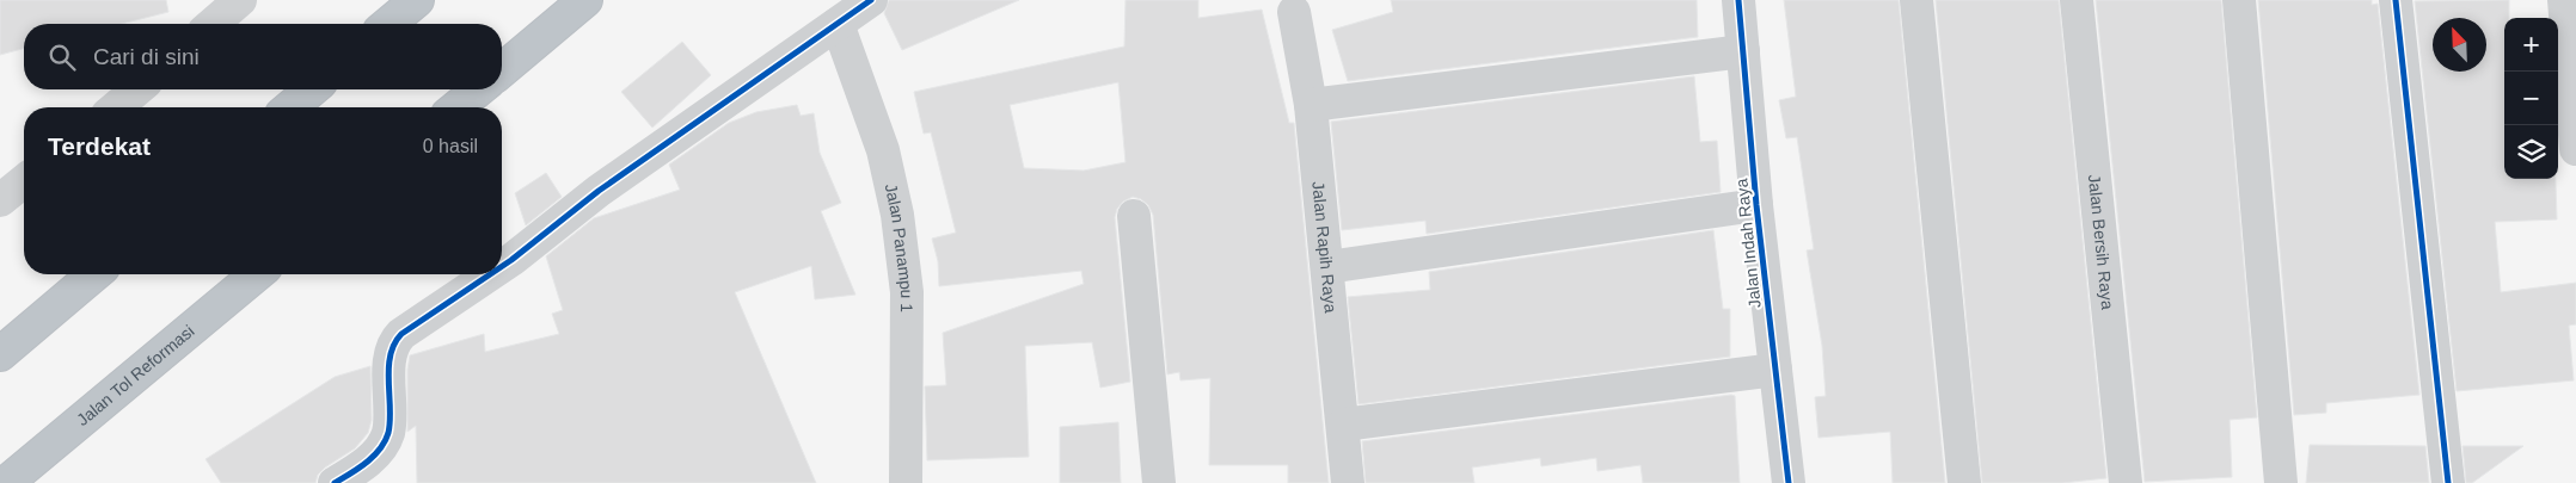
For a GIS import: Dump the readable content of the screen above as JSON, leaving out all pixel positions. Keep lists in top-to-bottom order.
{
  "streets": {
    "highway": ["Jalan Tol Reformasi"],
    "street": [
      "Jalan Bersih Raya",
      "Jalan Indah Raya",
      "Jalan Rapih Raya",
      "Jalan Panampu 1"
    ]
  },
  "north": "top left",
  "page": {
    "map_buttons": ["+", "−"],
    "search": "Cari di sini",
    "heading": ["Terdekat", "0 hasil"]
  }
}
